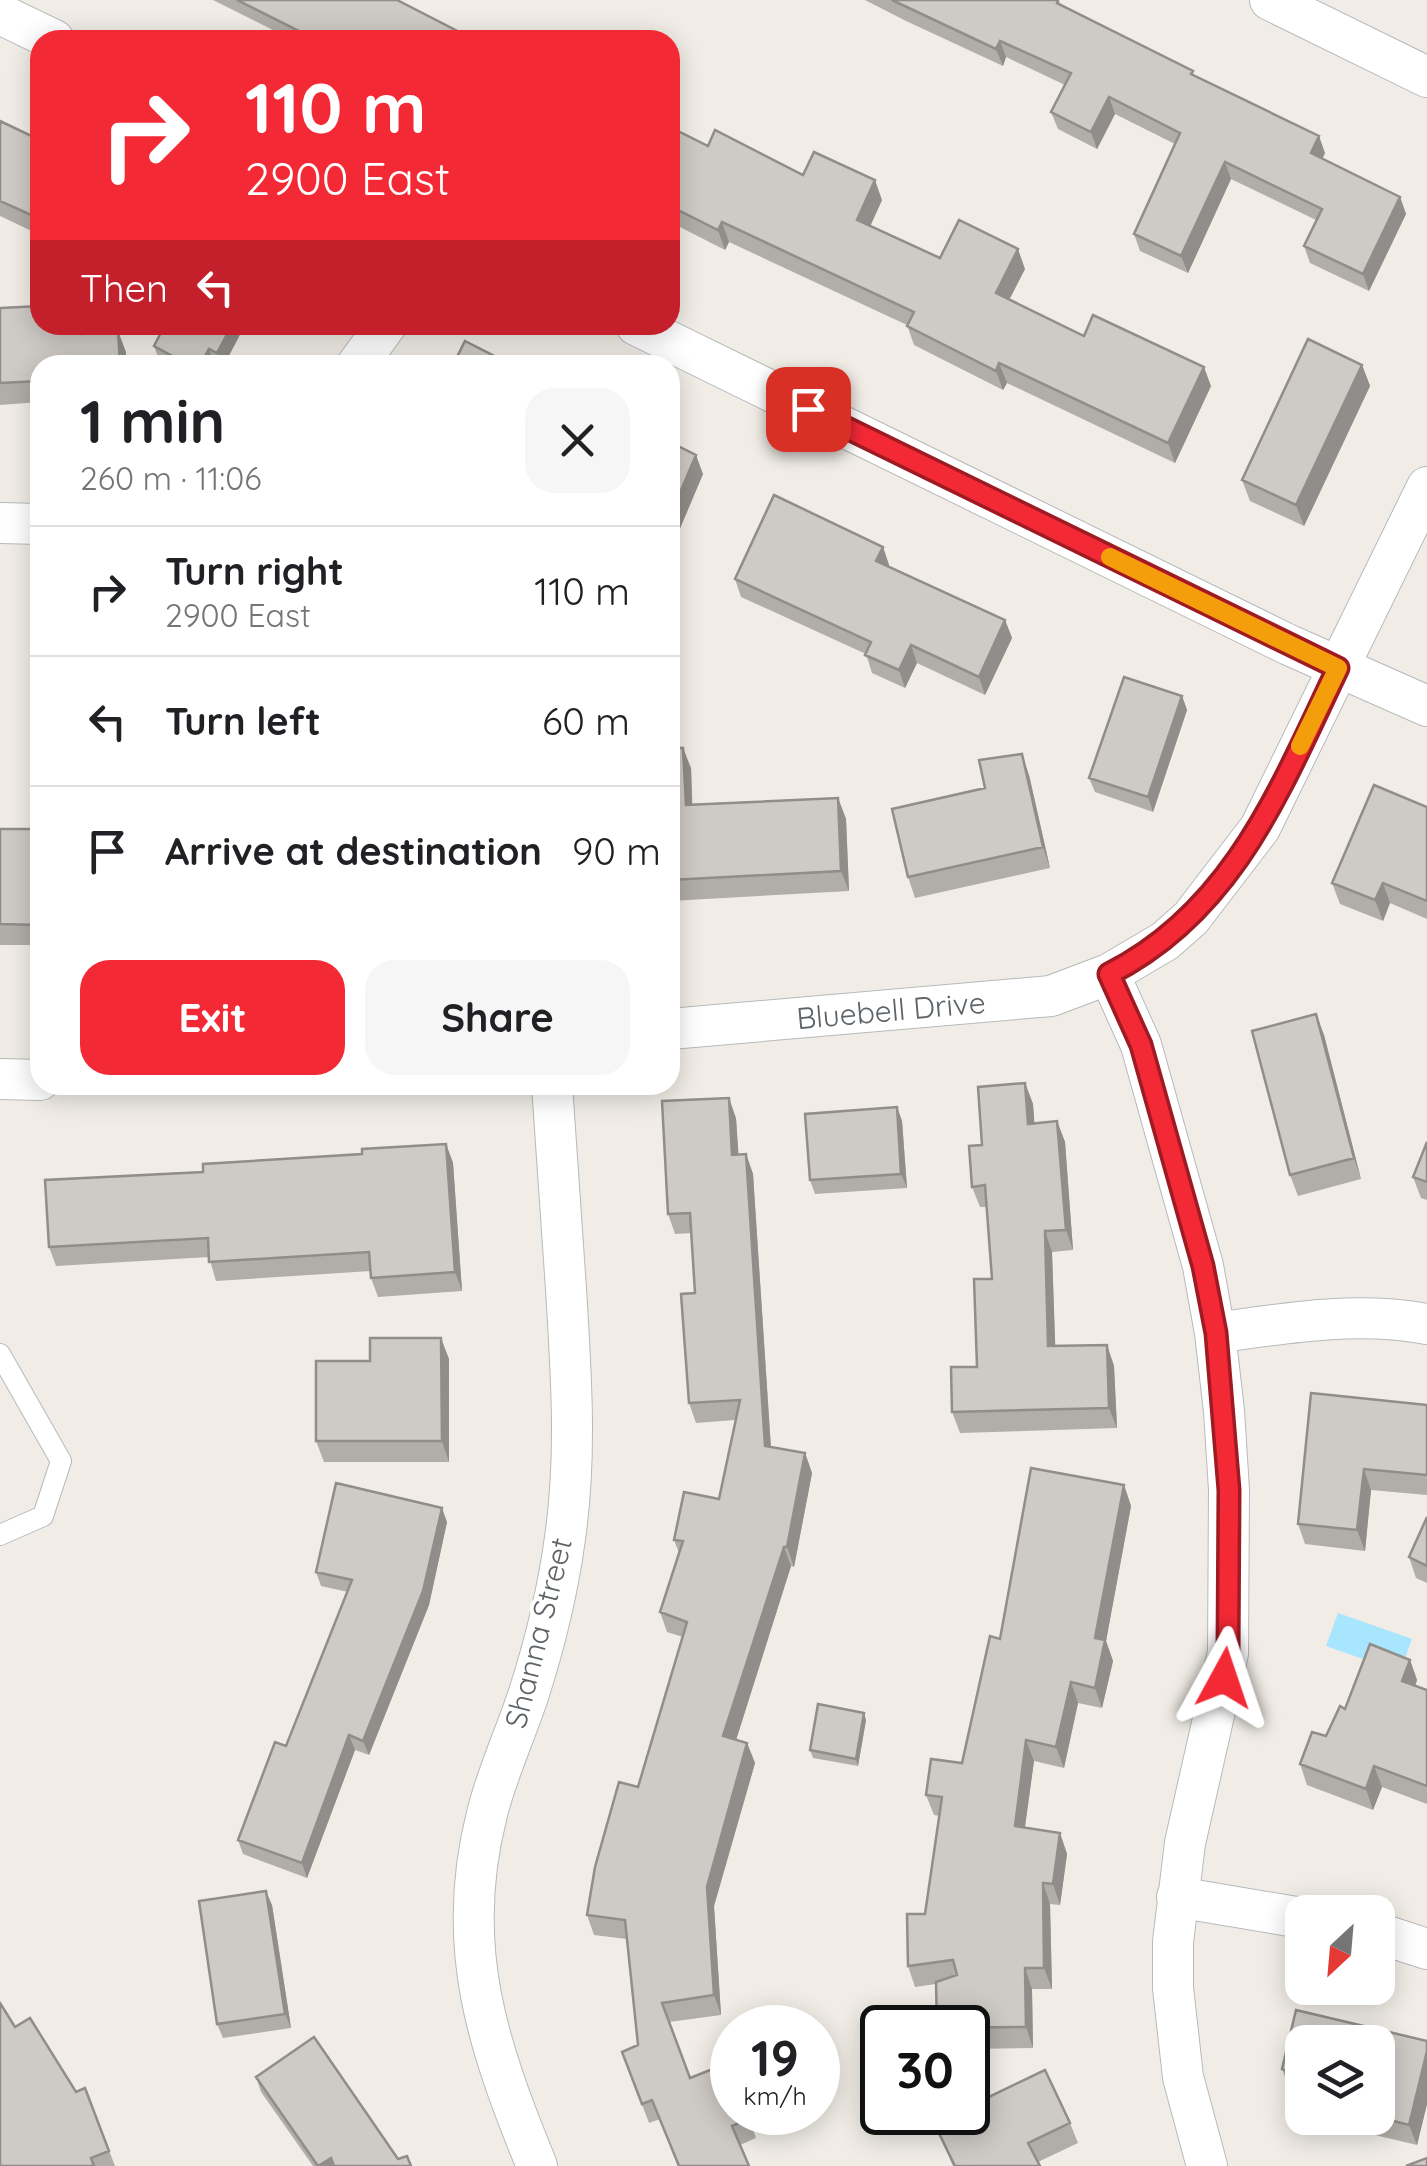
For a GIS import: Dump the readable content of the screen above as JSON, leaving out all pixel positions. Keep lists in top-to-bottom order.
{
  "streets": {
    "street": ["Bluebell Drive", "Shanna Street"]
  },
  "north": "bottom left",
  "page": {
    "turn": ["110 m", "2900 East"],
    "then": "Then",
    "heading": ["1 min", "260 m · 11:06"],
    "list": [
      {
        "name": "Turn right",
        "note": "2900 East",
        "value": "110 m"
      },
      {
        "name": "Turn left",
        "value": "60 m"
      },
      {
        "name": "Arrive at destination",
        "value": "90 m"
      }
    ],
    "buttons": ["Exit", "Share"],
    "speed": "19 km/h",
    "limit": "30"
  }
}
